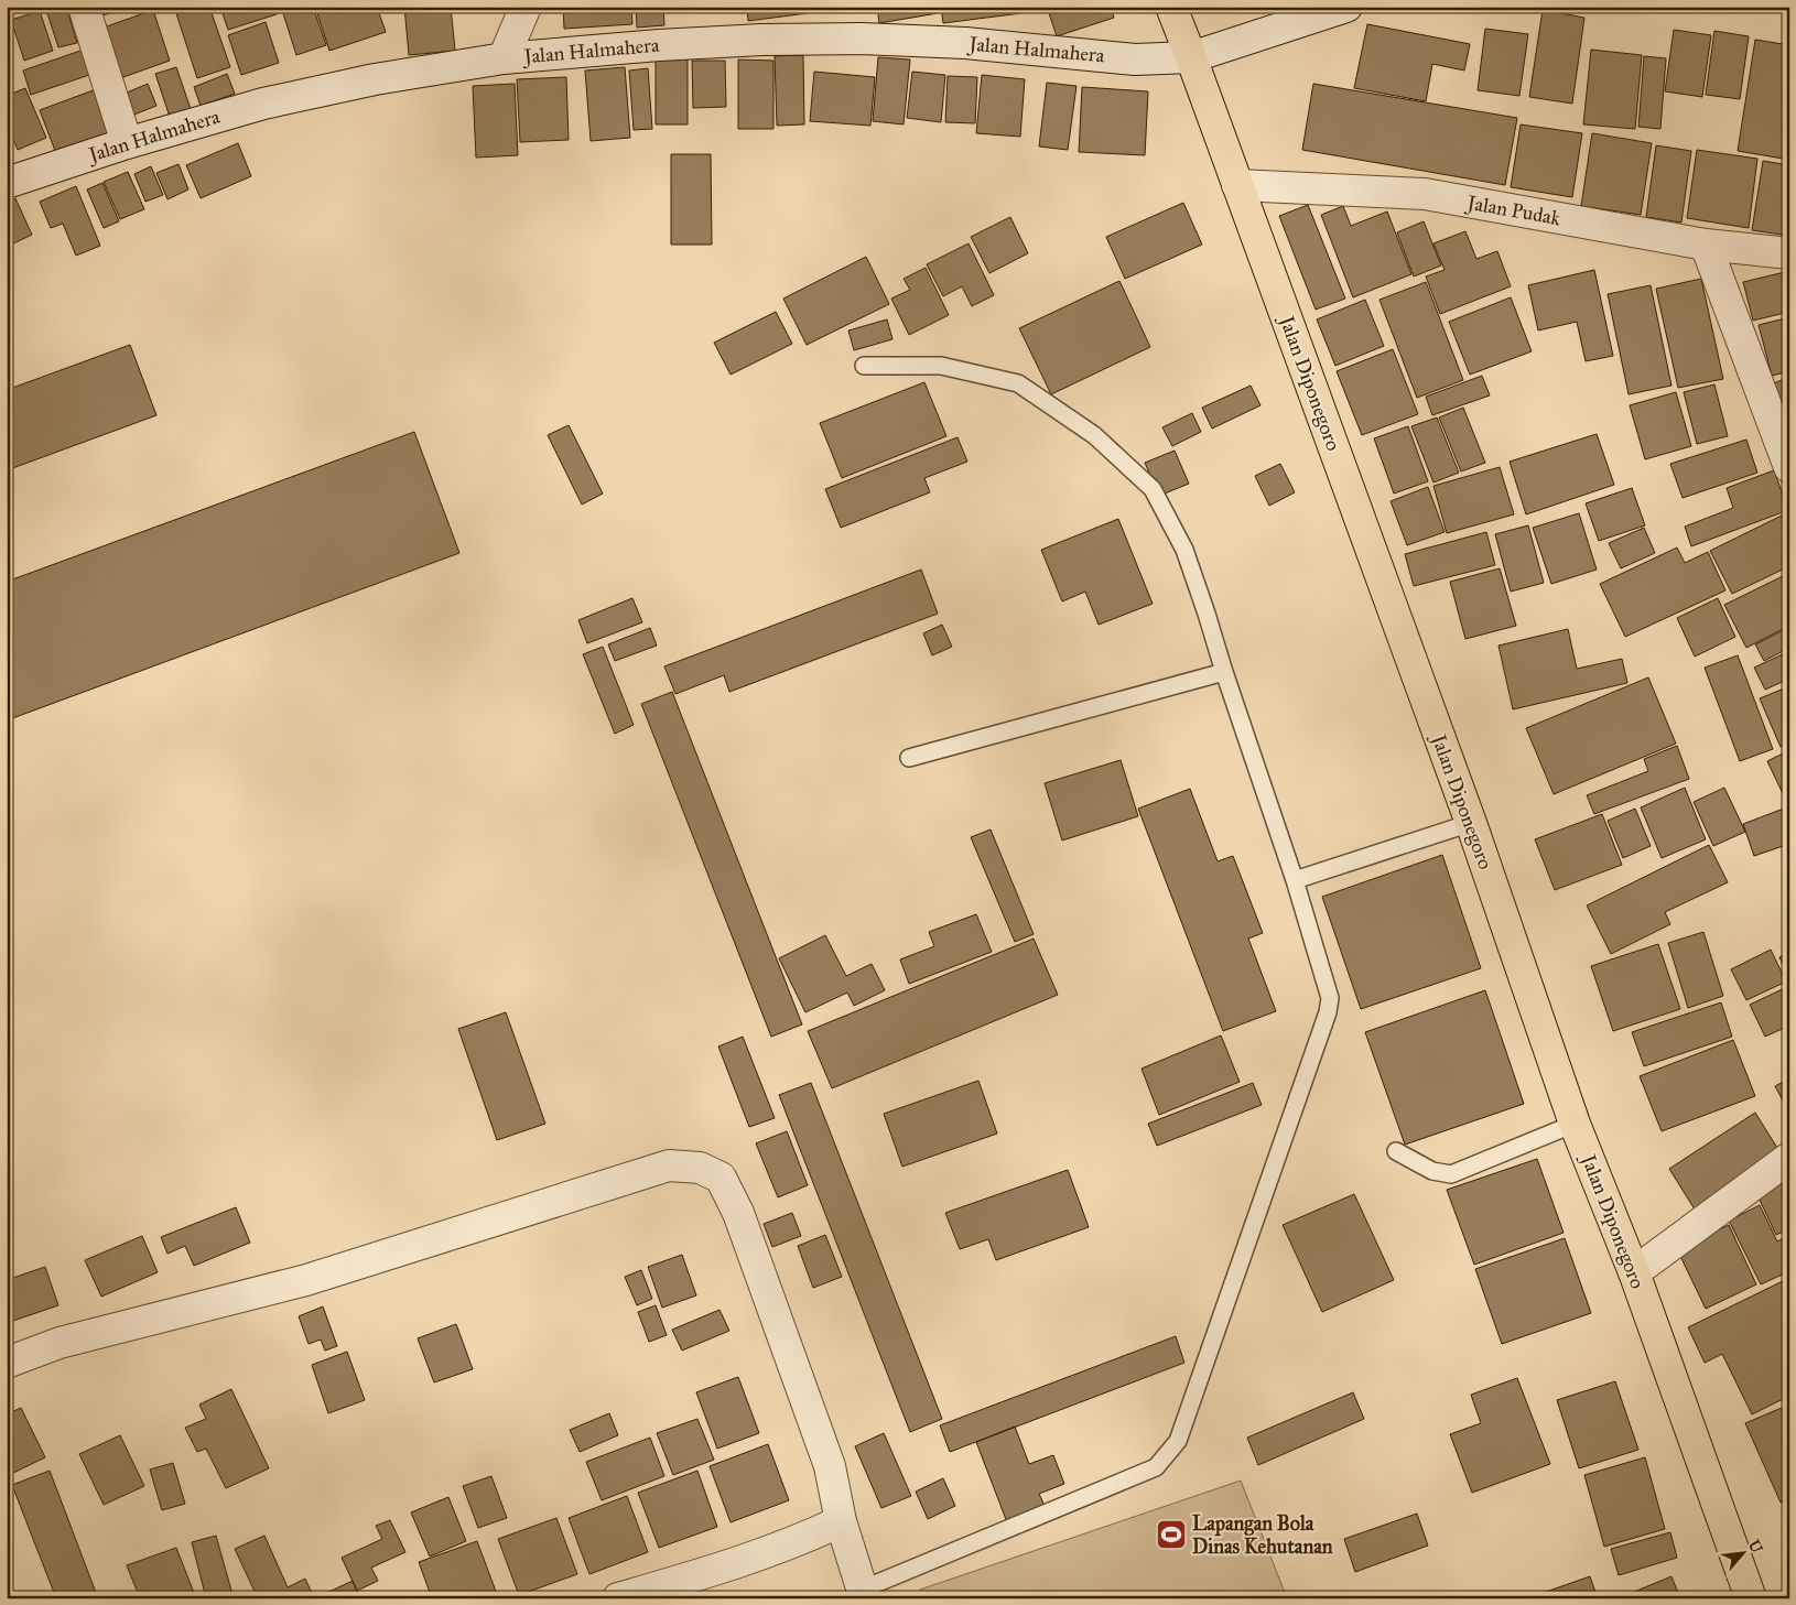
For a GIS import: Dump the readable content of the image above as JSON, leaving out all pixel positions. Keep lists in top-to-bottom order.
{
  "streets": {
    "main road": ["Jalan Diponegoro"],
    "street": ["Jalan Halmahera", "Jalan Pudak"]
  },
  "crossings": [
    ["Jalan Halmahera", "Jalan Diponegoro"],
    ["Jalan Pudak", "Jalan Diponegoro"]
  ],
  "places": {
    "sports": ["Lapangan Bola Dinas Kehutanan"]
  },
  "north": "top right"
}
